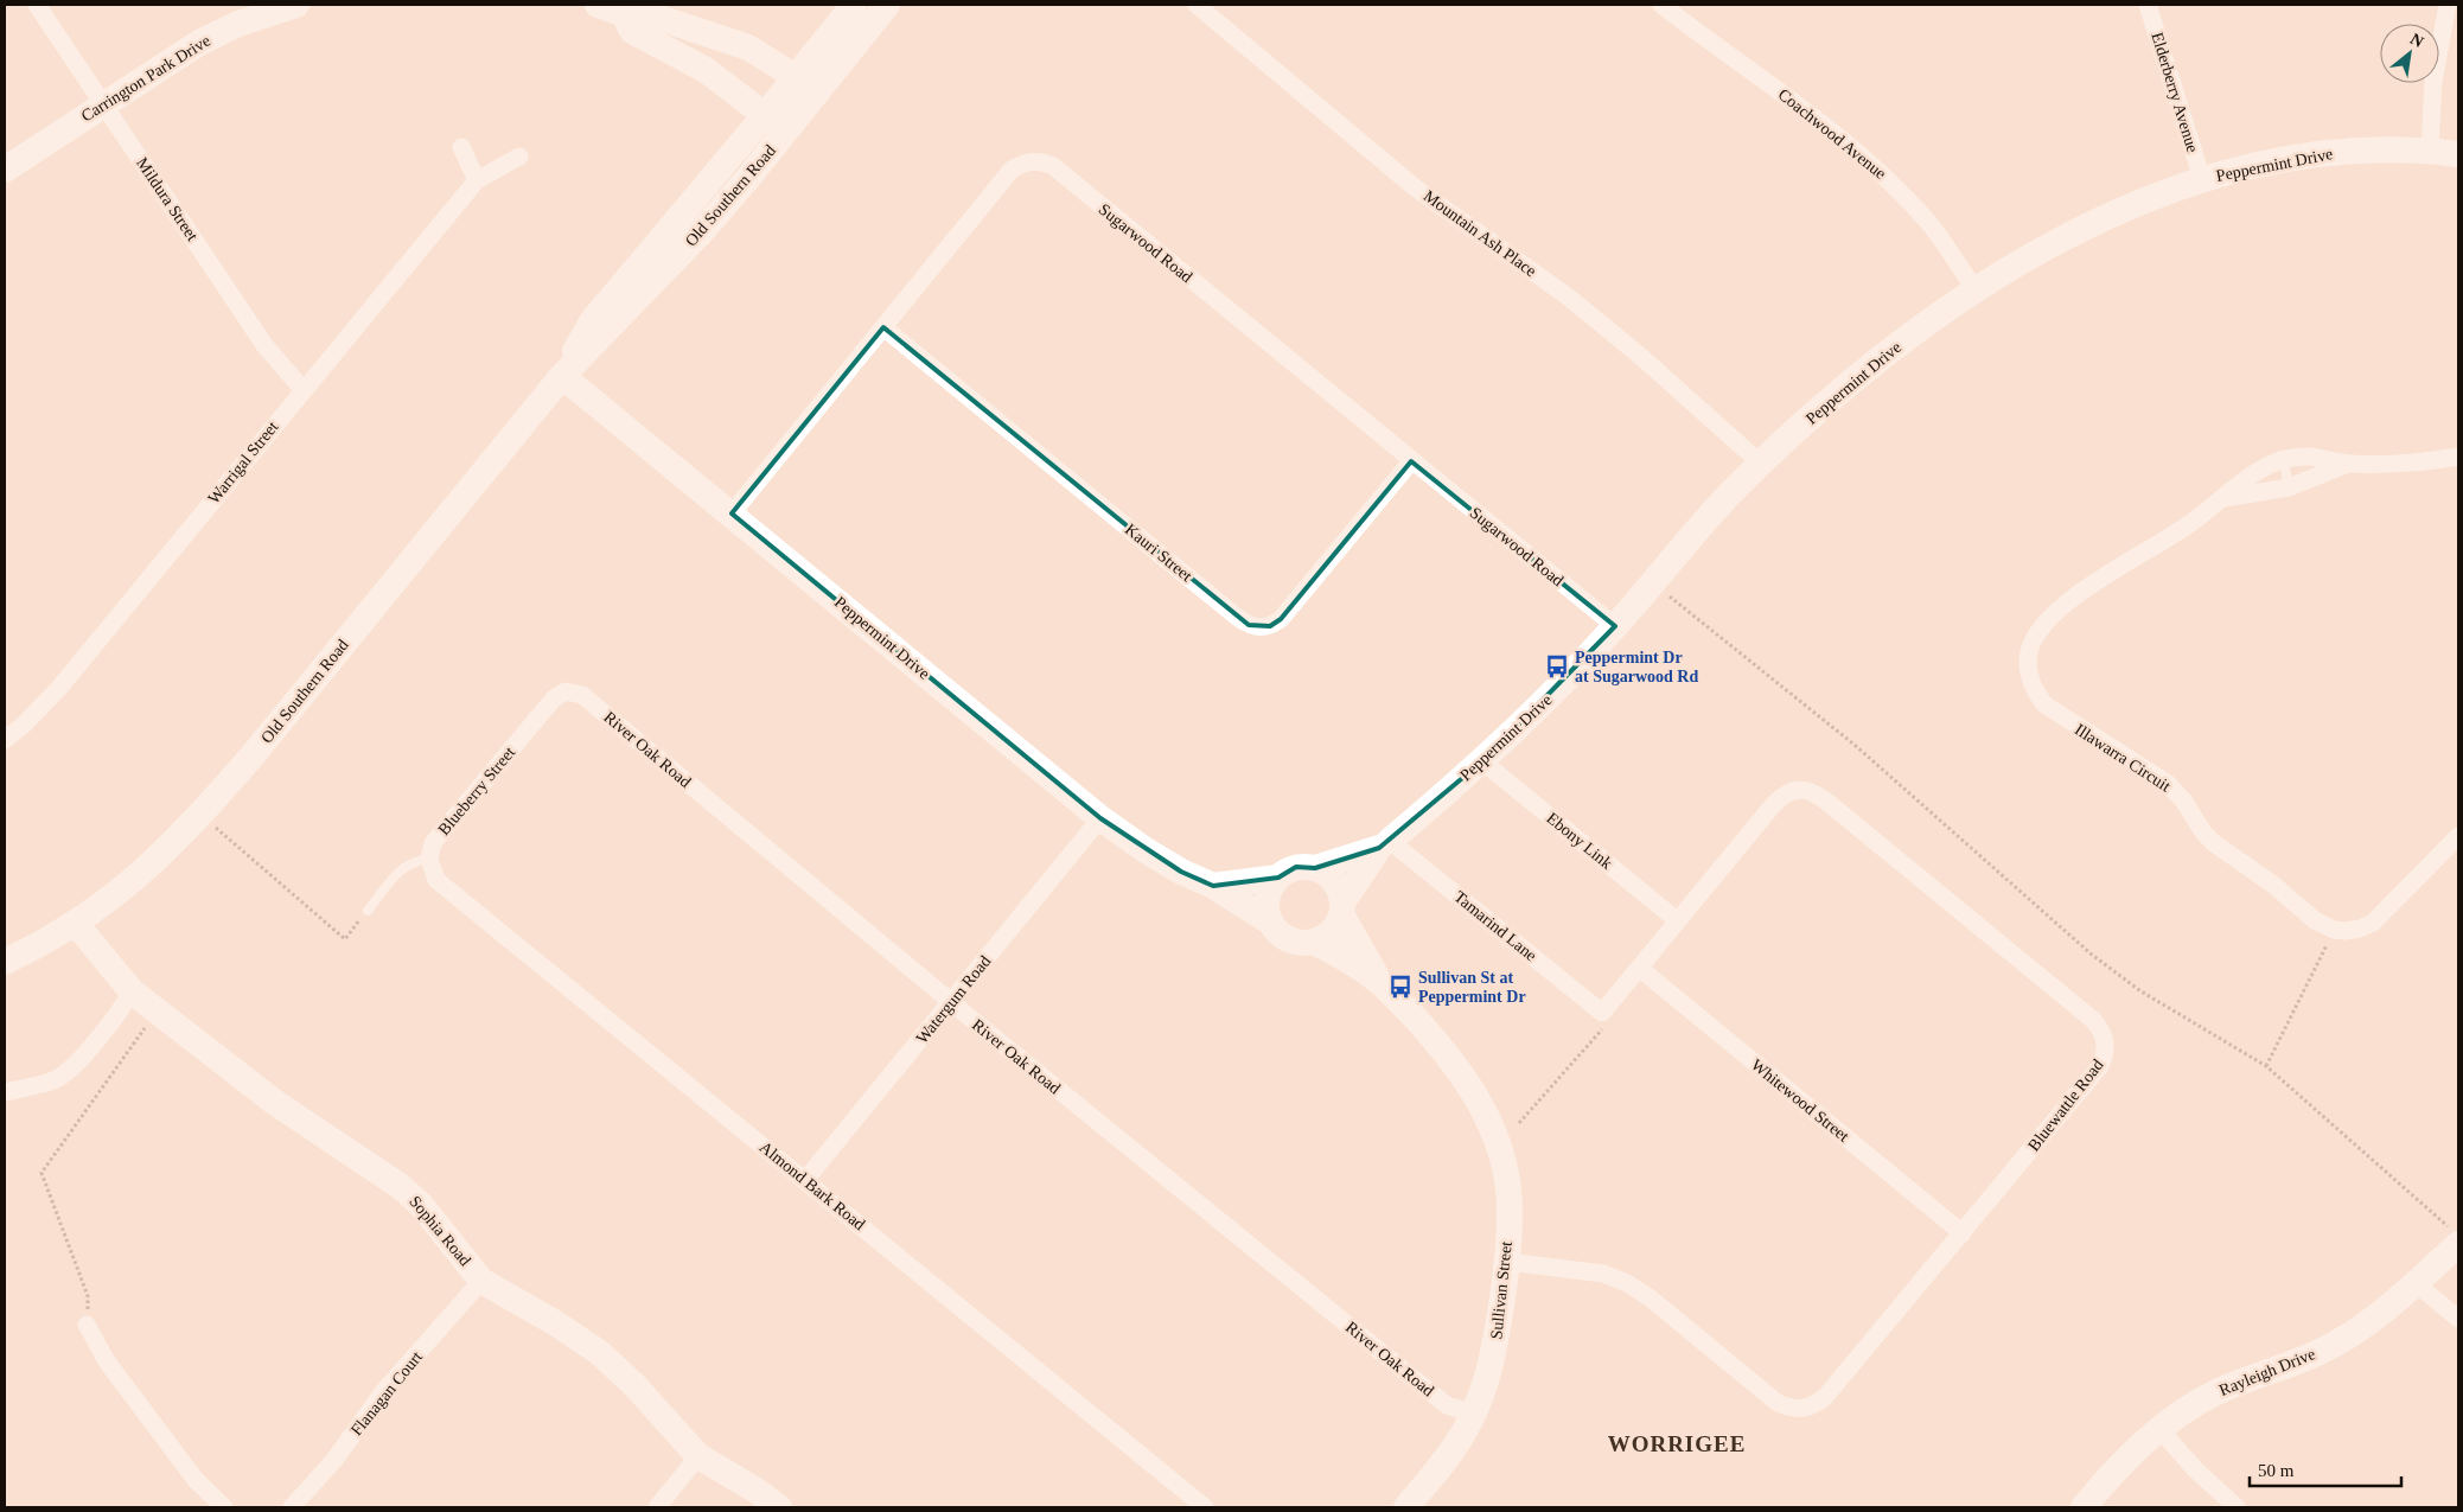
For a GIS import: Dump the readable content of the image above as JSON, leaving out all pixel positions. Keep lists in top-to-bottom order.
{
  "streets": {
    "street": [
      "Carrington Park Drive",
      "Elderberry Avenue",
      "Coachwood Avenue",
      "Peppermint Drive",
      "Old Southern Road",
      "Mildura Street",
      "Mountain Ash Place",
      "Sugarwood Road",
      "Warrigal Street",
      "Kauri Street",
      "River Oak Road",
      "Illawarra Circuit",
      "Blueberry Street",
      "Ebony Link",
      "Tamarind Lane",
      "Watergum Road",
      "Whitewood Street",
      "Bluewattle Road",
      "Almond Bark Road",
      "Sophia Road",
      "Sullivan Street",
      "Rayleigh Drive",
      "Flanagan Court"
    ]
  },
  "crossings": [
    ["Carrington Park Drive", "Mildura Street"],
    ["Elderberry Avenue", "Peppermint Drive"],
    ["Coachwood Avenue", "Peppermint Drive"],
    ["Peppermint Drive", "Old Southern Road"],
    ["Peppermint Drive", "Mountain Ash Place"],
    ["Peppermint Drive", "Sugarwood Road"],
    ["Peppermint Drive", "Ebony Link"],
    ["Peppermint Drive", "Tamarind Lane"],
    ["Peppermint Drive", "Watergum Road"],
    ["Peppermint Drive", "Sullivan Street"],
    ["Old Southern Road", "Sophia Road"],
    ["Mildura Street", "Warrigal Street"],
    ["Sugarwood Road", "Kauri Street"],
    ["River Oak Road", "Blueberry Street"],
    ["River Oak Road", "Watergum Road"],
    ["River Oak Road", "Sullivan Street"],
    ["Blueberry Street", "Almond Bark Road"],
    ["Ebony Link", "Bluewattle Road"],
    ["Tamarind Lane", "Bluewattle Road"],
    ["Watergum Road", "Almond Bark Road"],
    ["Whitewood Street", "Bluewattle Road"],
    ["Bluewattle Road", "Sullivan Street"],
    ["Sophia Road", "Flanagan Court"]
  ],
  "districts": ["WORRIGEE"],
  "places": {
    "bus stop": ["Peppermint Dr at Sugarwood Rd", "Sullivan St at Peppermint Dr"]
  },
  "scale_bar": "50 m",
  "north": "top right"
}
